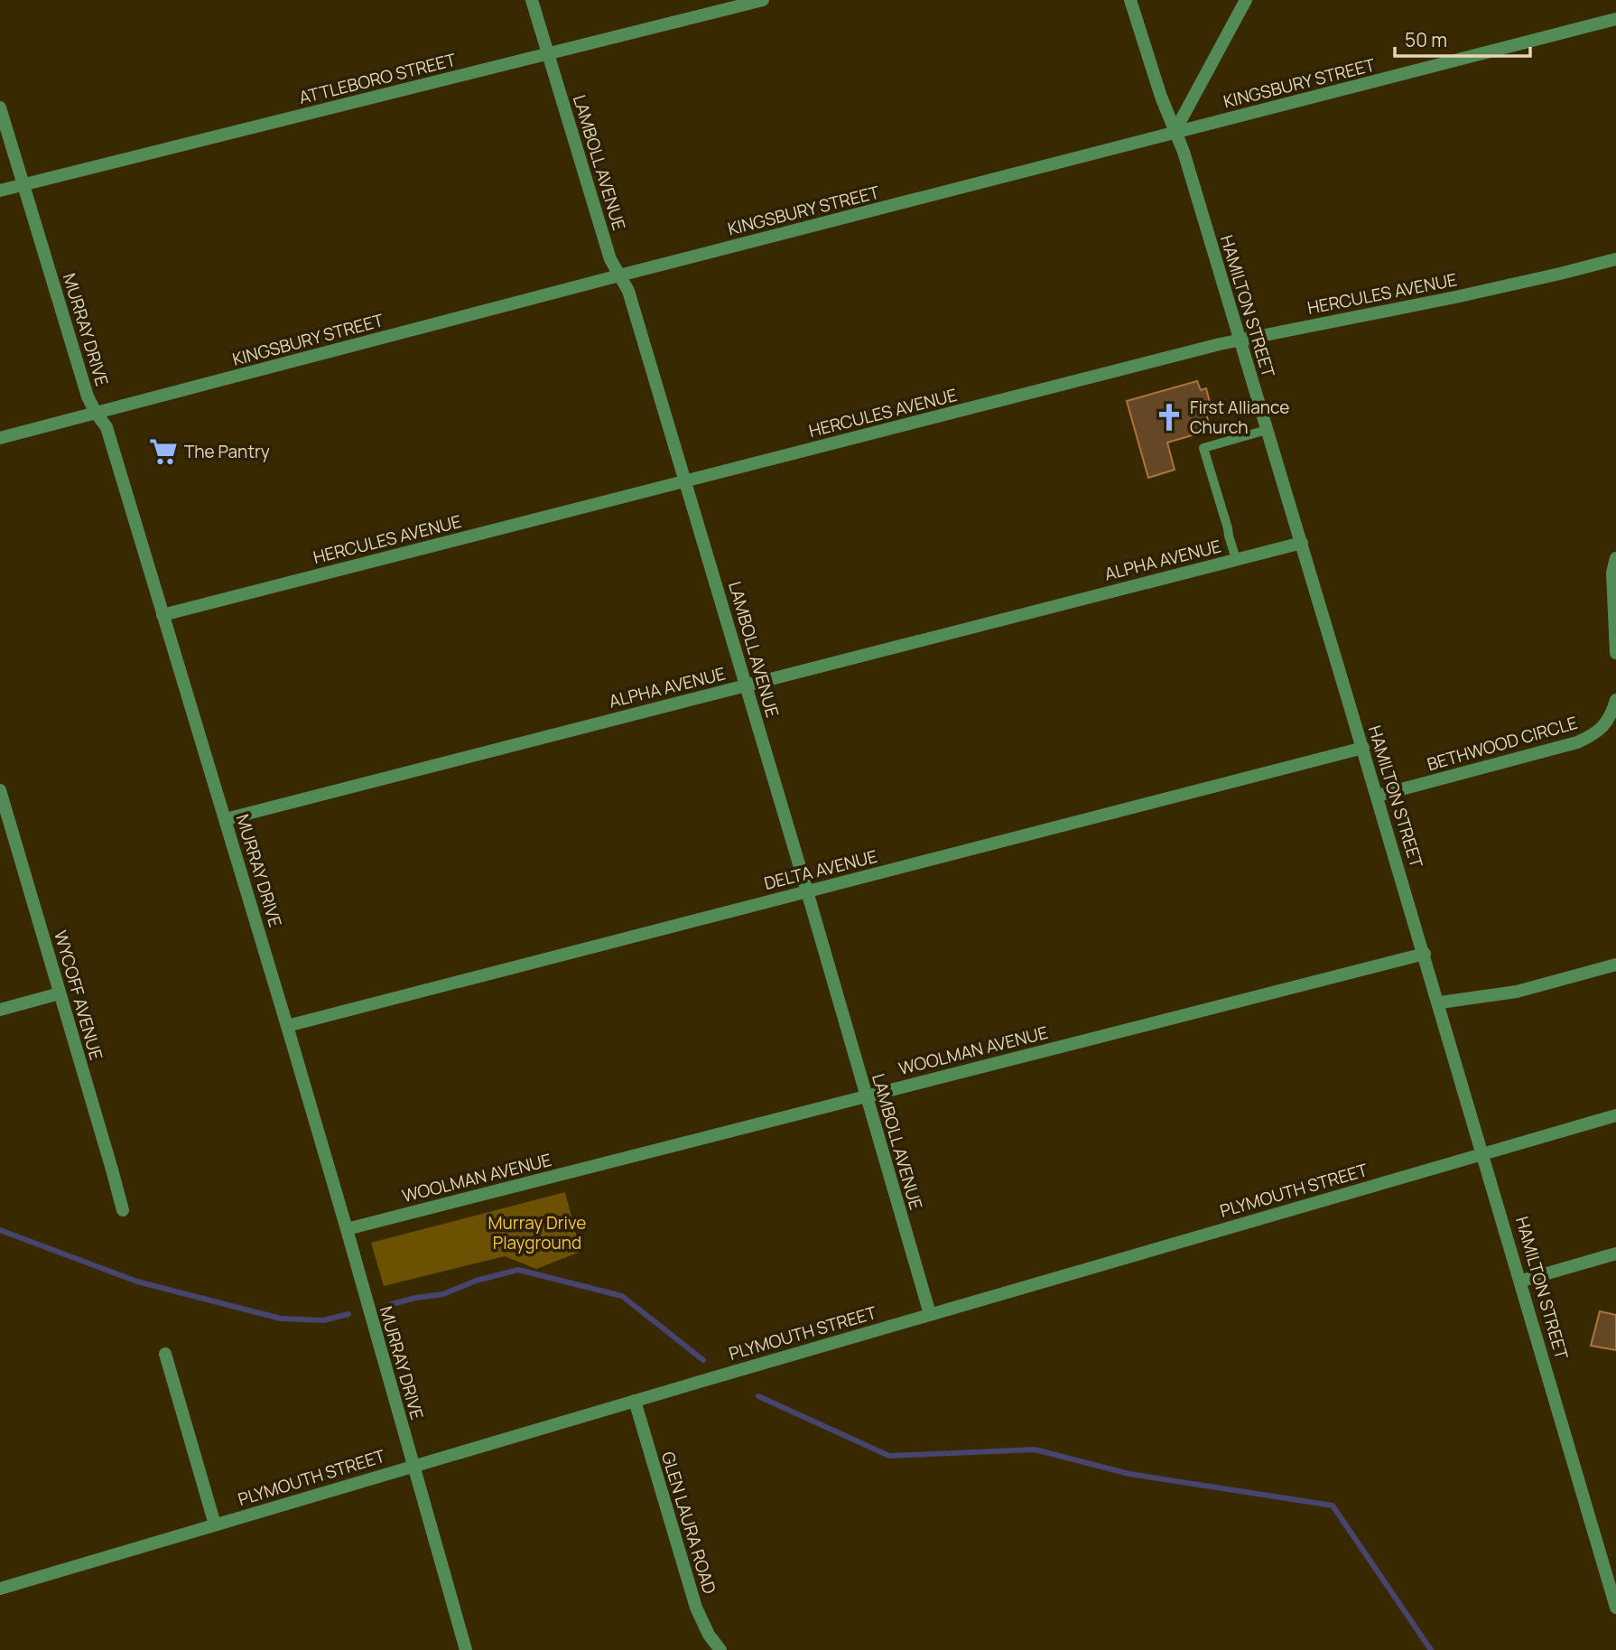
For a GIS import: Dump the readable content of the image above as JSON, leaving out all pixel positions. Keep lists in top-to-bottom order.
{
  "streets": {
    "street": [
      "ATTLEBORO STREET",
      "KINGSBURY STREET",
      "LAMBOLL AVENUE",
      "HERCULES AVENUE",
      "HAMILTON STREET",
      "MURRAY DRIVE",
      "ALPHA AVENUE",
      "BETHWOOD CIRCLE",
      "DELTA AVENUE",
      "WYCOFF AVENUE",
      "WOOLMAN AVENUE",
      "PLYMOUTH STREET",
      "GLEN LAURA ROAD"
    ]
  },
  "crossings": [
    ["ATTLEBORO STREET", "LAMBOLL AVENUE"],
    ["ATTLEBORO STREET", "MURRAY DRIVE"],
    ["KINGSBURY STREET", "LAMBOLL AVENUE"],
    ["KINGSBURY STREET", "HAMILTON STREET"],
    ["KINGSBURY STREET", "MURRAY DRIVE"],
    ["LAMBOLL AVENUE", "HERCULES AVENUE"],
    ["LAMBOLL AVENUE", "ALPHA AVENUE"],
    ["LAMBOLL AVENUE", "DELTA AVENUE"],
    ["LAMBOLL AVENUE", "WOOLMAN AVENUE"],
    ["LAMBOLL AVENUE", "PLYMOUTH STREET"],
    ["HERCULES AVENUE", "HAMILTON STREET"],
    ["HERCULES AVENUE", "MURRAY DRIVE"],
    ["HAMILTON STREET", "ALPHA AVENUE"],
    ["HAMILTON STREET", "BETHWOOD CIRCLE"],
    ["HAMILTON STREET", "DELTA AVENUE"],
    ["HAMILTON STREET", "WOOLMAN AVENUE"],
    ["HAMILTON STREET", "PLYMOUTH STREET"],
    ["MURRAY DRIVE", "ALPHA AVENUE"],
    ["MURRAY DRIVE", "DELTA AVENUE"],
    ["MURRAY DRIVE", "WOOLMAN AVENUE"],
    ["MURRAY DRIVE", "PLYMOUTH STREET"],
    ["PLYMOUTH STREET", "GLEN LAURA ROAD"]
  ],
  "parks": ["Murray Drive Playground"],
  "places": {
    "church": ["First Alliance Church"],
    "supermarket": ["The Pantry"]
  },
  "scale_bar": "50 m"
}
